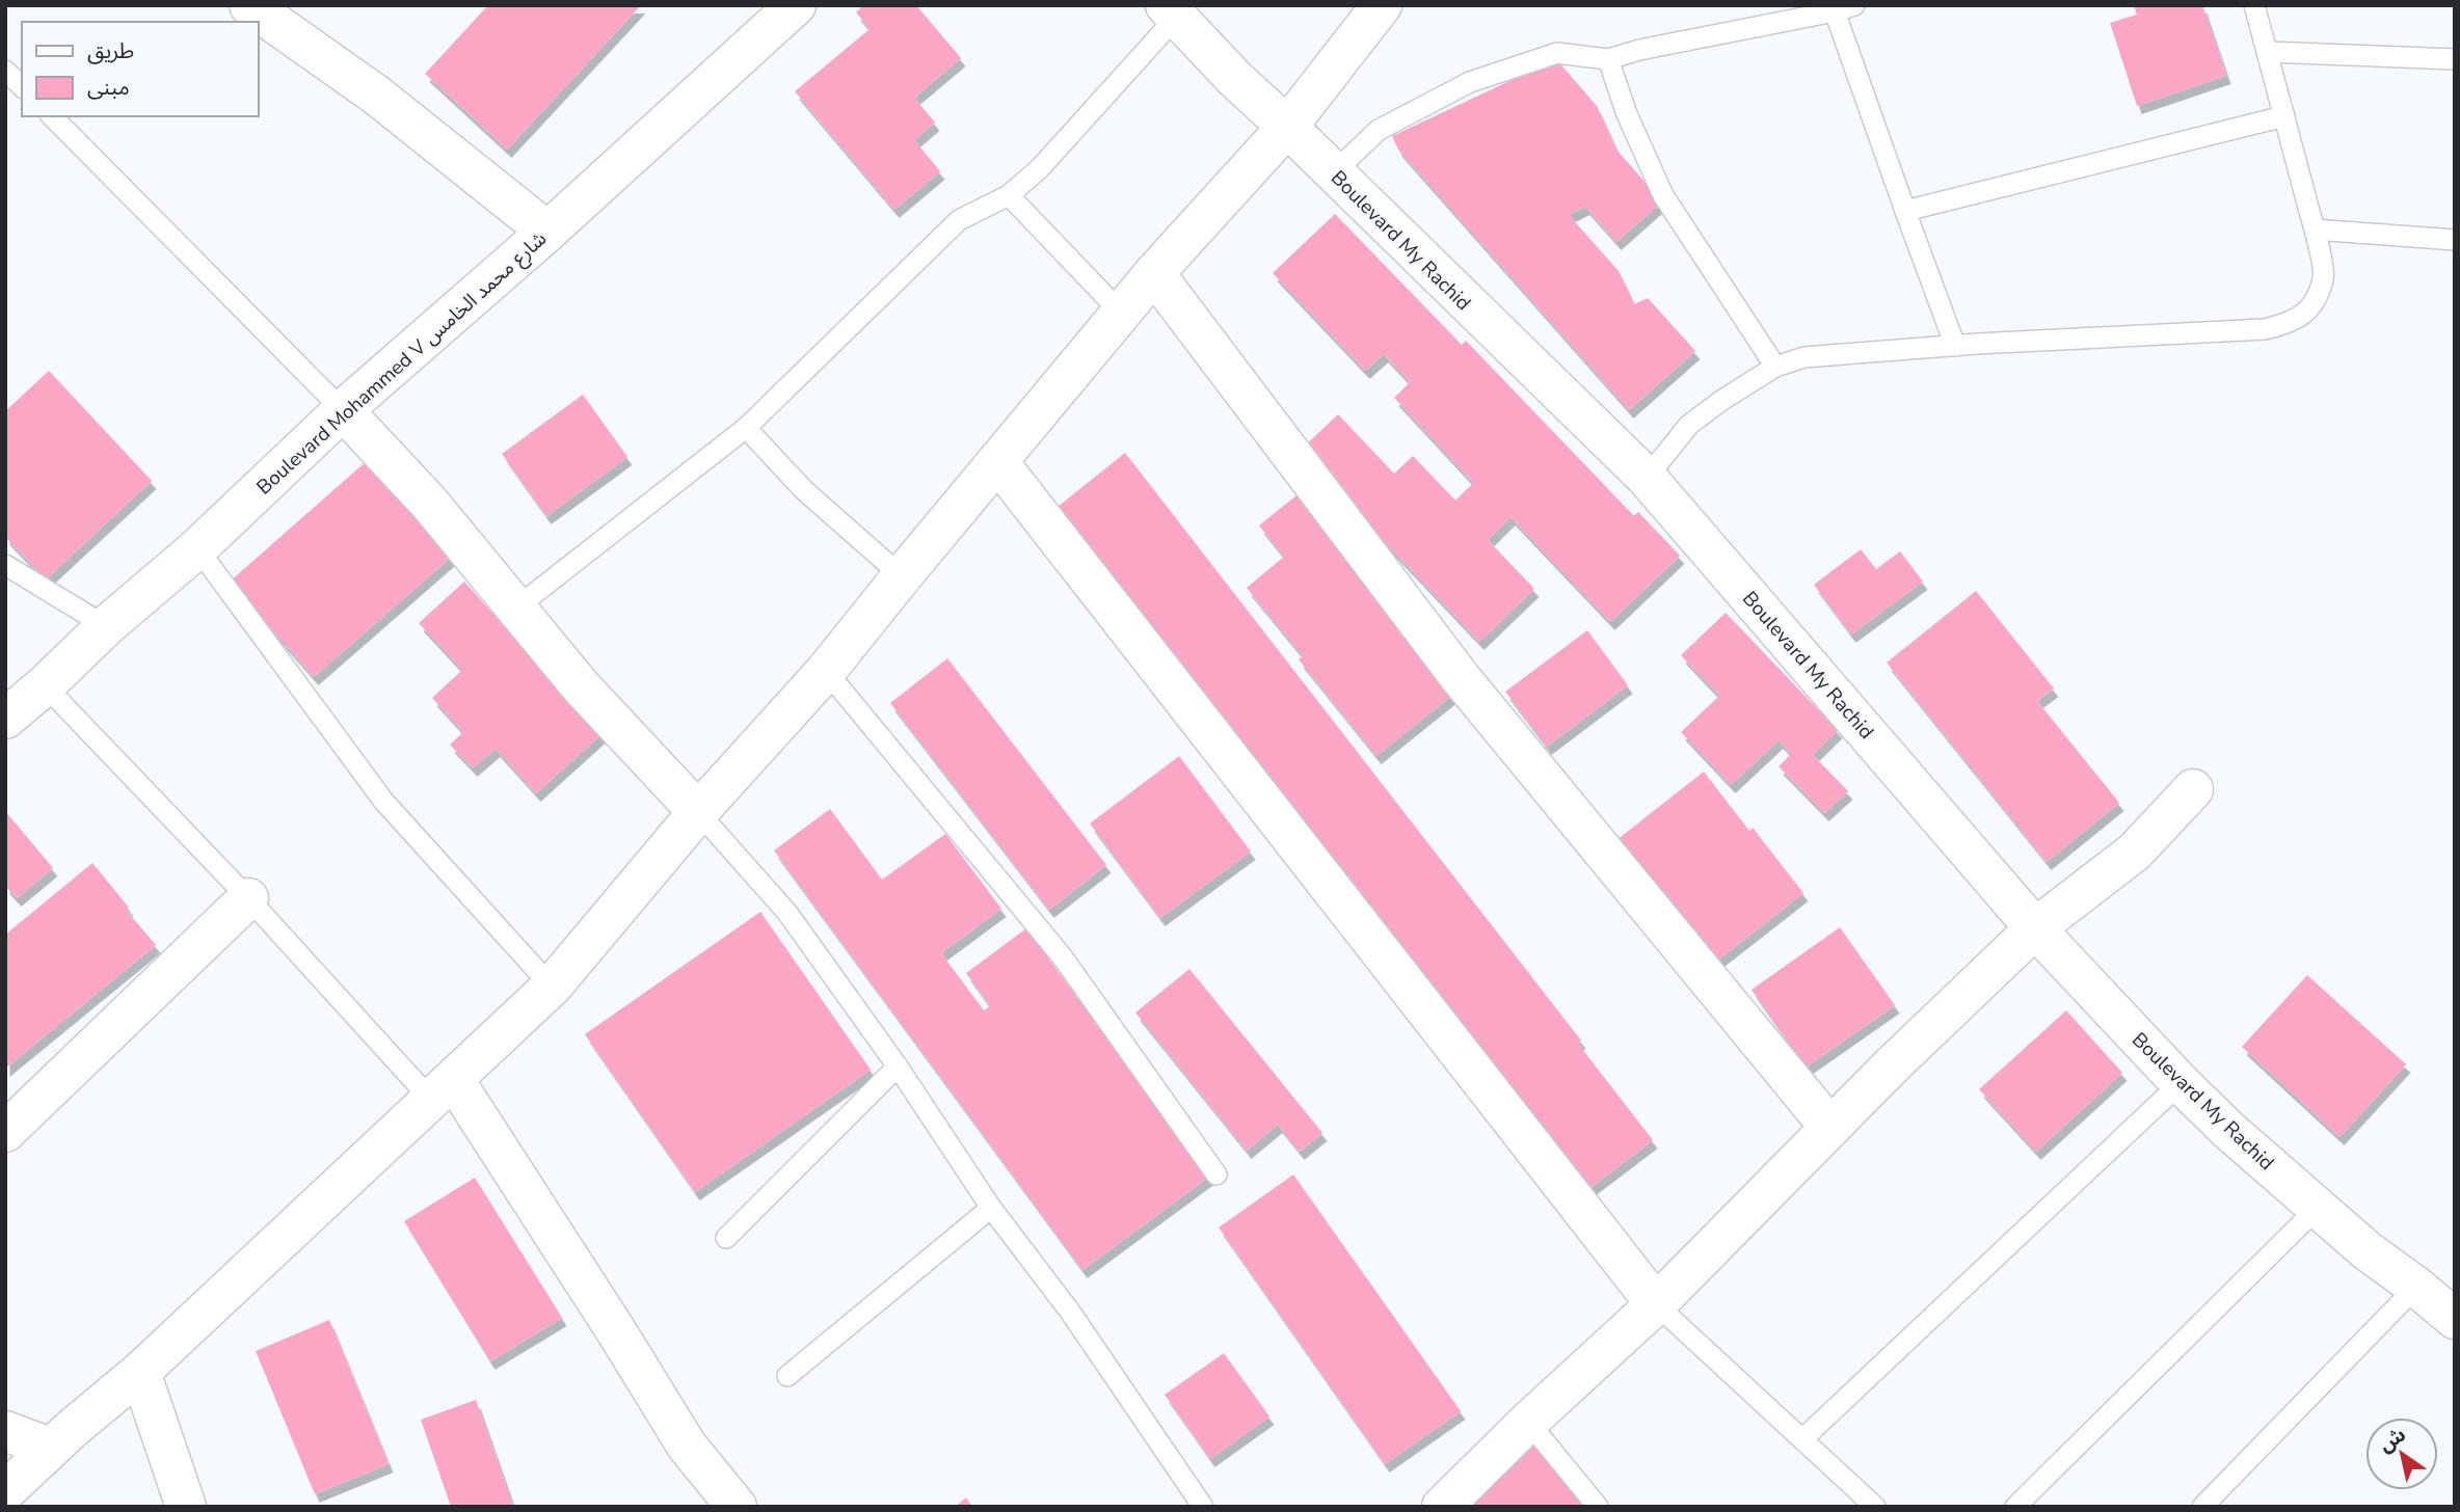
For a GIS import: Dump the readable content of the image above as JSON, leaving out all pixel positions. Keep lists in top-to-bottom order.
{
  "streets": {
    "street": ["Boulevard My Rachid", "Boulevard Mohammed V شارع محمد الخامس"]
  },
  "legend": ["طريق", "مبنى"],
  "north": "top left"
}
